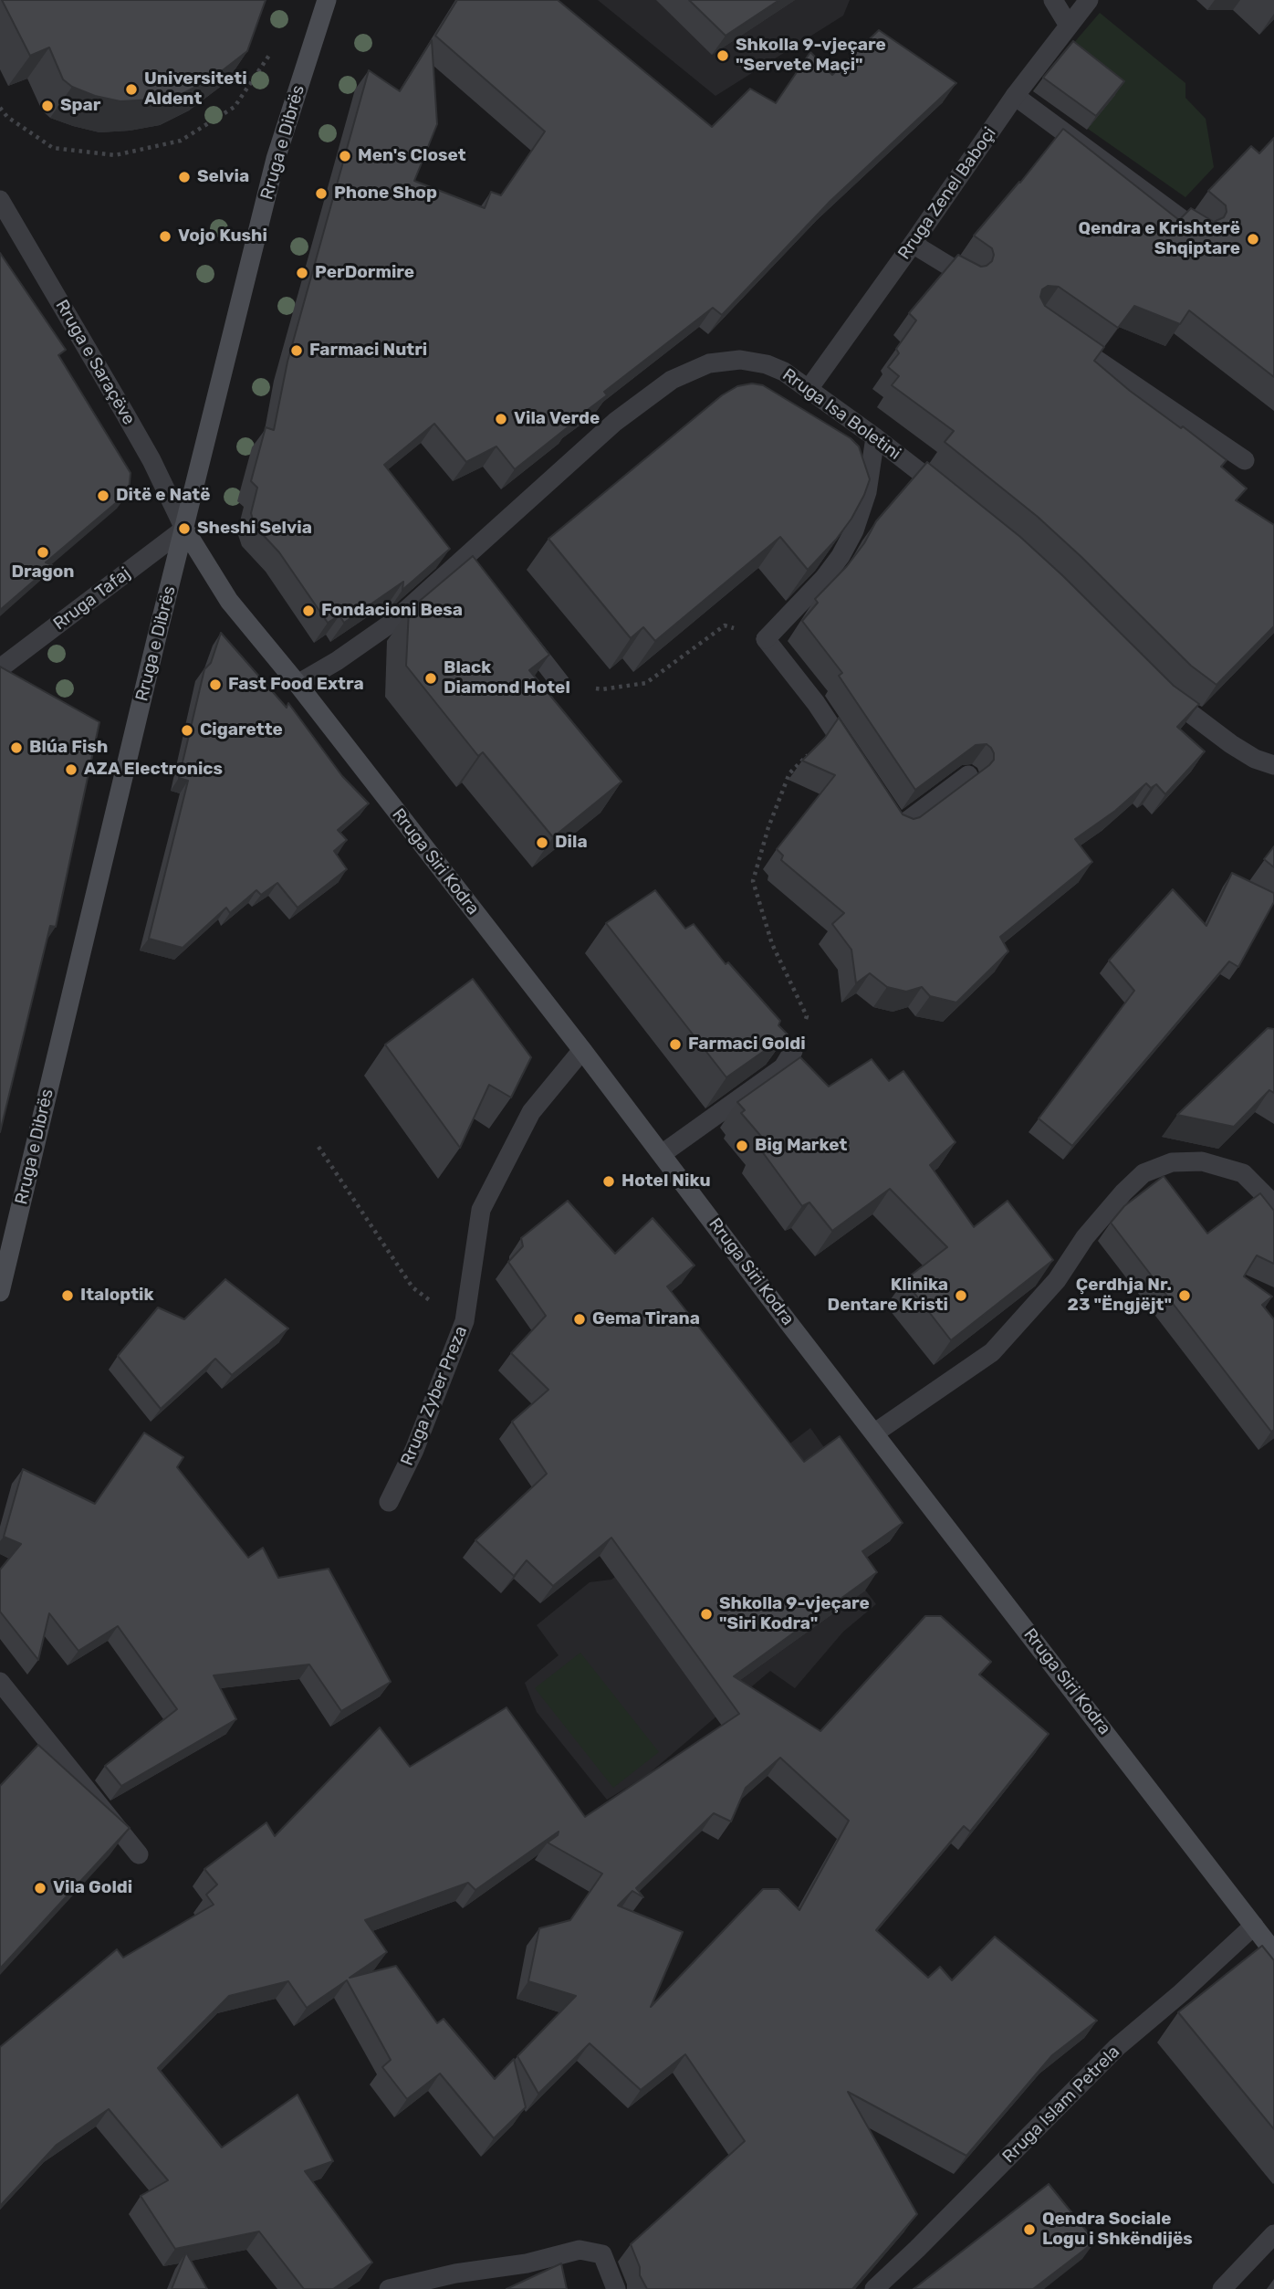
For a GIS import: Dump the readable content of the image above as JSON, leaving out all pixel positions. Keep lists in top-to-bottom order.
{
  "streets": {
    "street": [
      "Rruga e Dibrës",
      "Rruga Zenel Baboçi",
      "Rruga e Saraçëve",
      "Rruga Isa Boletini",
      "Rruga Tafaj",
      "Rruga Siri Kodra",
      "Rruga Zyber Preza",
      "Rruga Islam Petrela"
    ]
  },
  "crossings": [
    ["Rruga e Dibrës", "Rruga e Saraçëve"],
    ["Rruga e Dibrës", "Rruga Tafaj"],
    ["Rruga e Dibrës", "Rruga Siri Kodra"],
    ["Rruga Zenel Baboçi", "Rruga Isa Boletini"],
    ["Rruga e Saraçëve", "Rruga Tafaj"],
    ["Rruga e Saraçëve", "Rruga Siri Kodra"],
    ["Rruga Isa Boletini", "Rruga Siri Kodra"],
    ["Rruga Tafaj", "Rruga Siri Kodra"],
    ["Rruga Siri Kodra", "Rruga Zyber Preza"],
    ["Rruga Siri Kodra", "Rruga Islam Petrela"]
  ],
  "places": [
    "Shkolla 9-vjeçare \"Servete Maçi\"",
    "Universiteti Aldent",
    "Spar",
    "Men's Closet",
    "Selvia",
    "Phone Shop",
    "Vojo Kushi",
    "Qendra e Krishterë Shqiptare",
    "PerDormire",
    "Farmaci Nutri",
    "Vila Verde",
    "Ditë e Natë",
    "Sheshi Selvia",
    "Dragon",
    "Fondacioni Besa",
    "Black Diamond Hotel",
    "Fast Food Extra",
    "Cigarette",
    "Blúa Fish",
    "AZA Electronics",
    "Dila",
    "Farmaci Goldi",
    "Big Market",
    "Hotel Niku",
    "Italoptik",
    "Klinika Dentare Kristi",
    "Çerdhja Nr. 23 \"Ëngjëjt\"",
    "Gema Tirana",
    "Shkolla 9-vjeçare \"Siri Kodra\"",
    "Vila Goldi",
    "Qendra Sociale Logu i Shkëndijës"
  ]
}
